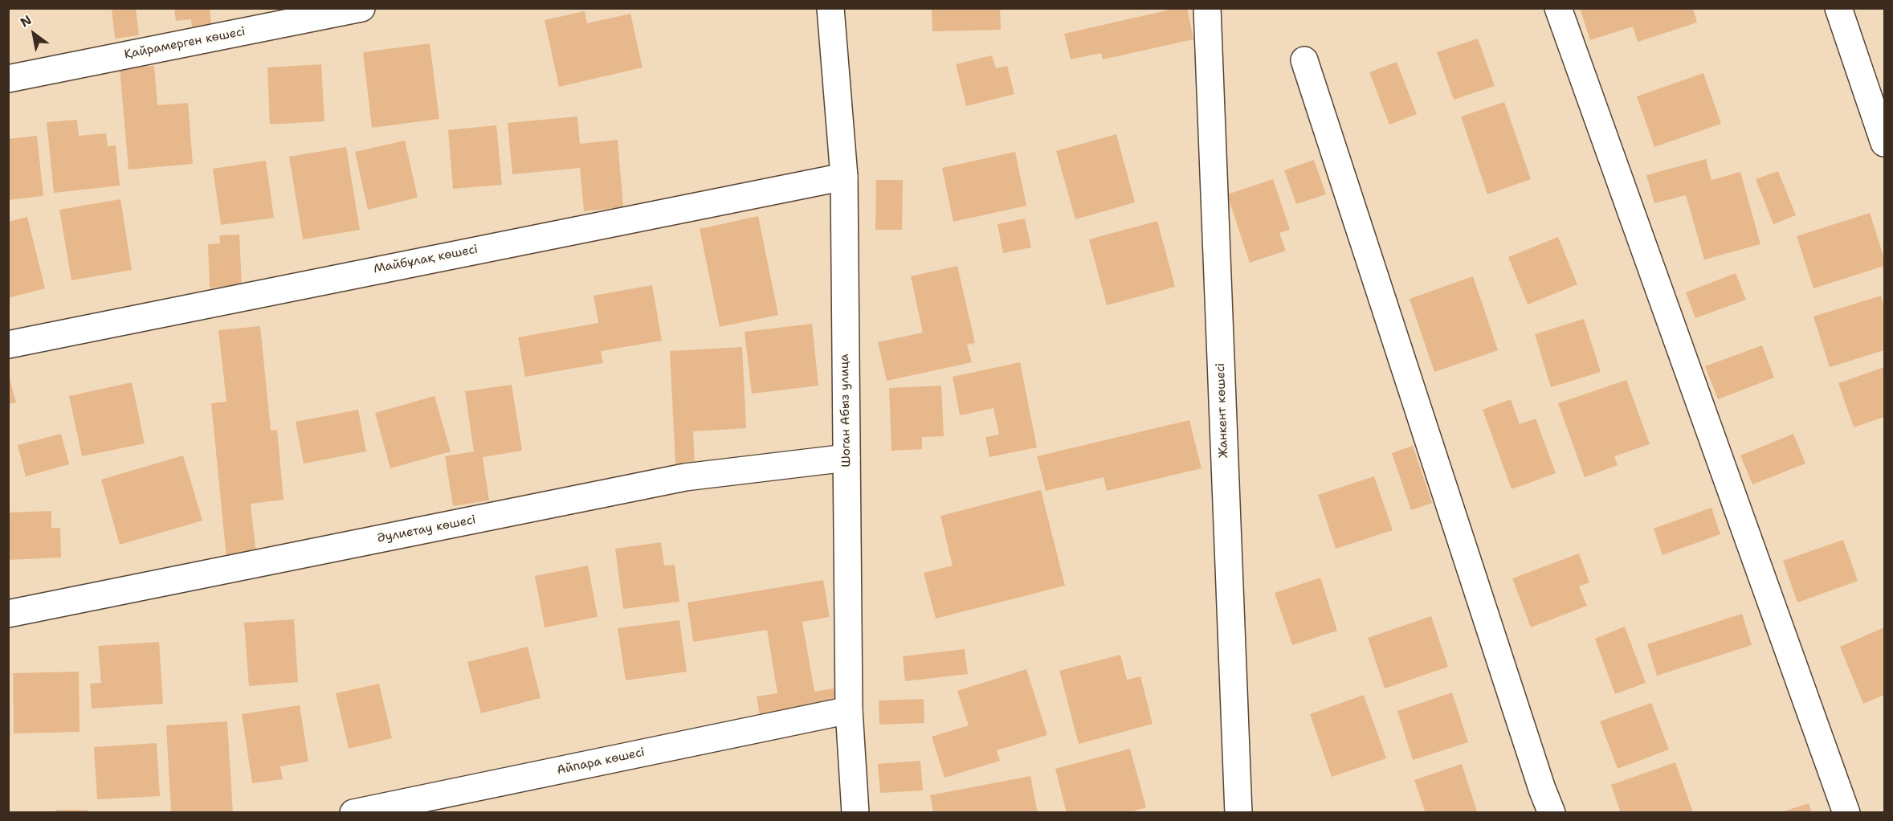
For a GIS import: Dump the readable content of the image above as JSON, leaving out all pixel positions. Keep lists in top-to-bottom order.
{
  "streets": {
    "street": [
      "Қайрамерген көшесі",
      "Майбұлақ көшесі",
      "Шоган Абыз улица",
      "Жанкент көшесі",
      "Әулиетау көшесі",
      "Айпара көшесі"
    ]
  },
  "crossings": [
    ["Майбұлақ көшесі", "Шоган Абыз улица"],
    ["Шоган Абыз улица", "Әулиетау көшесі"],
    ["Шоган Абыз улица", "Айпара көшесі"]
  ],
  "north": "top left"
}
